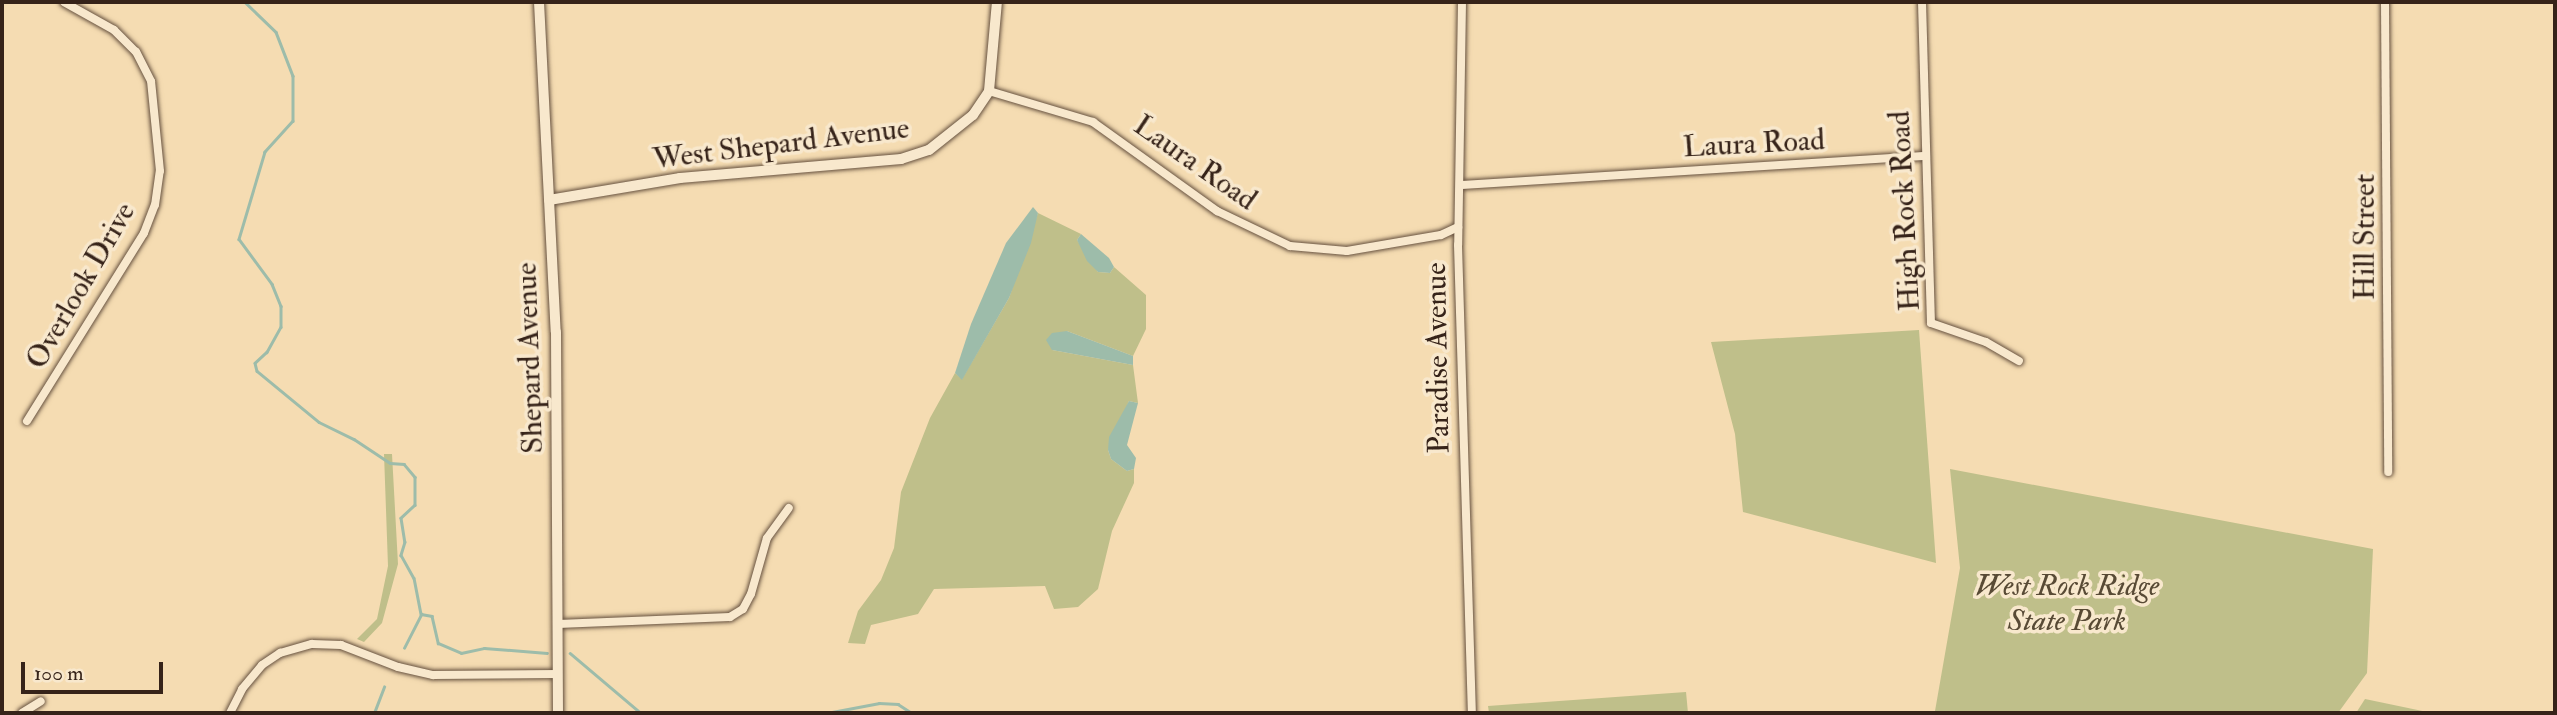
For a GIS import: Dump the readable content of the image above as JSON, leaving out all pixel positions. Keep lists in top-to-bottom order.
{
  "streets": {
    "main road": ["Shepard Avenue"],
    "street": [
      "West Shepard Avenue",
      "Laura Road",
      "High Rock Road",
      "Hill Street",
      "Overlook Drive",
      "Paradise Avenue"
    ]
  },
  "crossings": [
    ["West Shepard Avenue", "Laura Road"],
    ["West Shepard Avenue", "Shepard Avenue"],
    ["Laura Road", "High Rock Road"],
    ["Laura Road", "Paradise Avenue"]
  ],
  "parks": ["West Rock Ridge State Park"],
  "scale_bar": "100 m"
}
